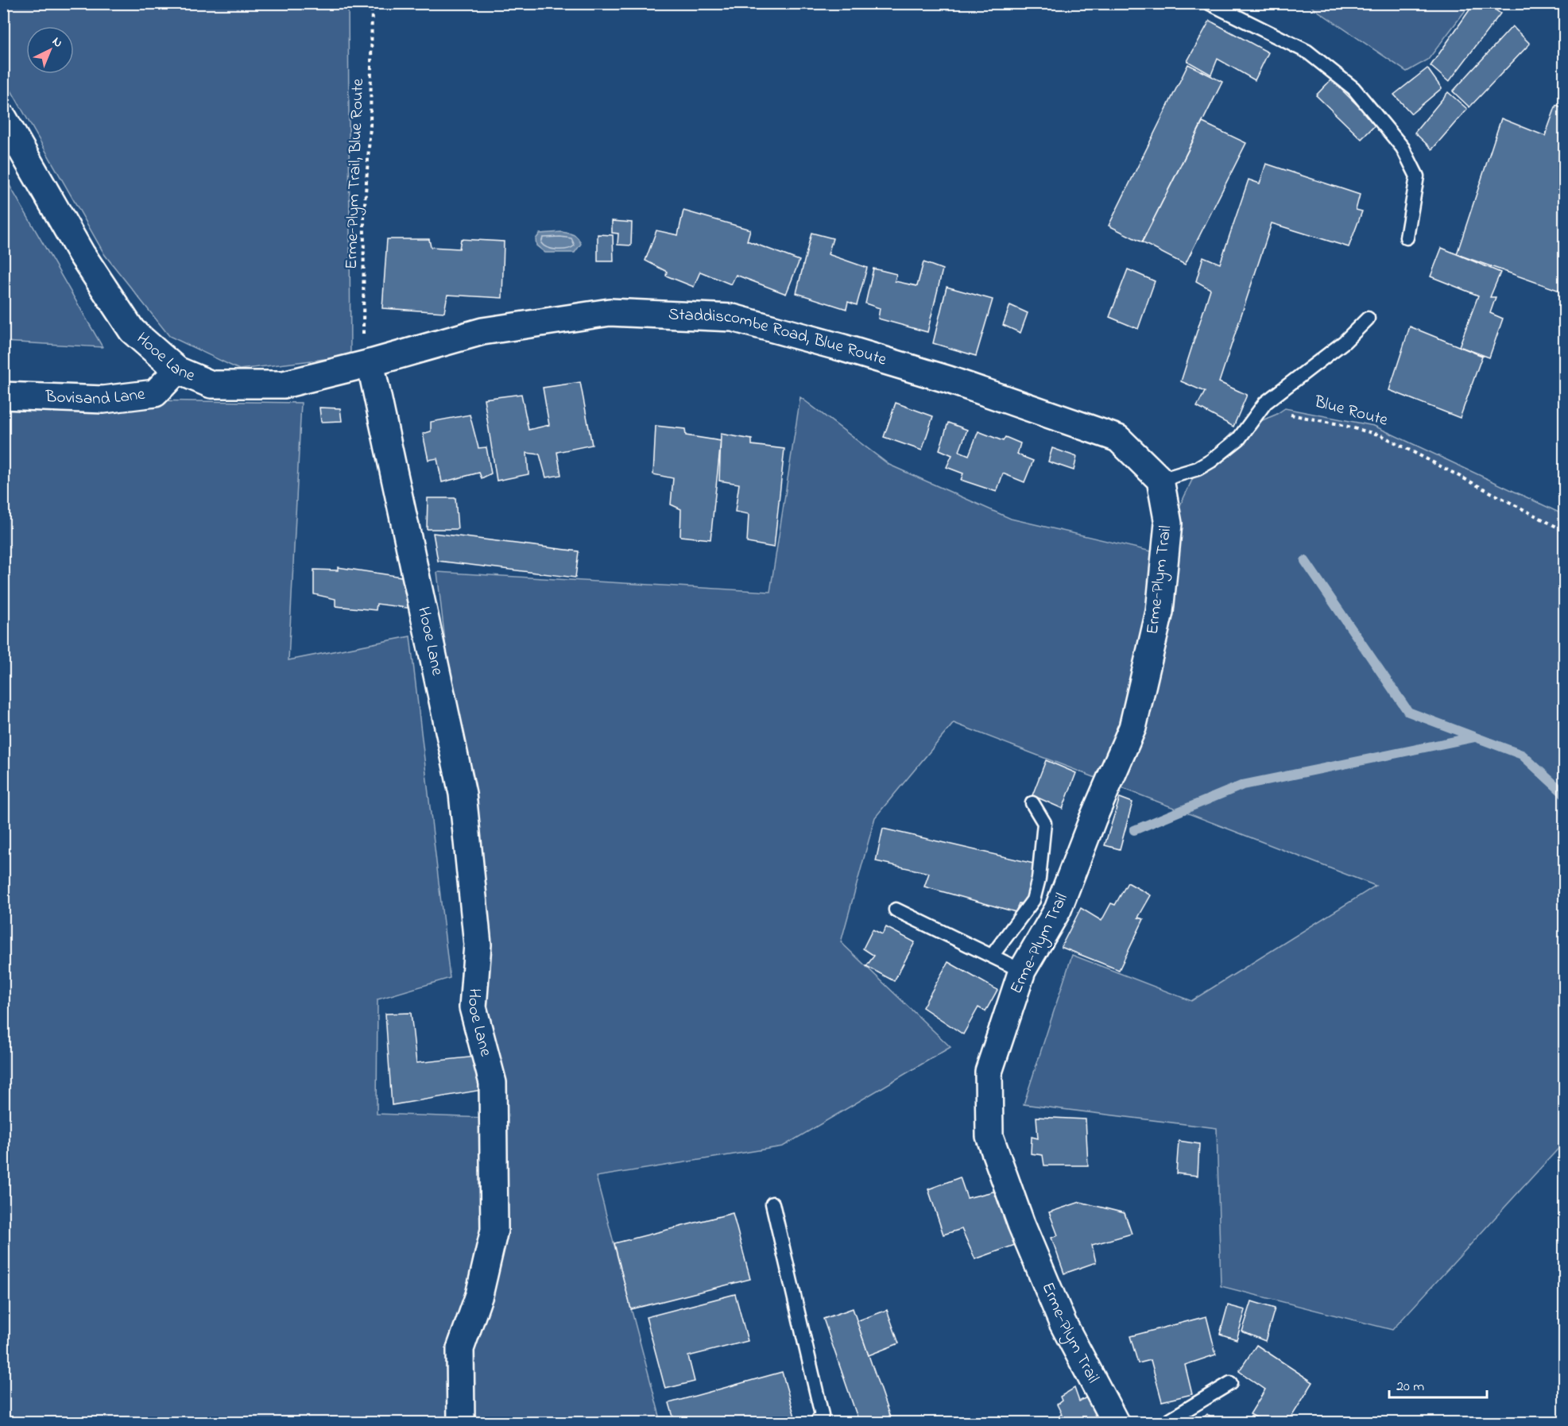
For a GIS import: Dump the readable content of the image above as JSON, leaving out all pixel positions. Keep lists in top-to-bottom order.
{
  "streets": {
    "street": [
      "Staddiscombe Road, Blue Route",
      "Hooe Lane",
      "Bovisand Lane",
      "Erme-Plym Trail"
    ],
    "path": ["Erme-Plym Trail, Blue Route", "Blue Route"]
  },
  "crossings": [
    ["Staddiscombe Road, Blue Route", "Hooe Lane"],
    ["Staddiscombe Road, Blue Route", "Erme-Plym Trail"],
    ["Hooe Lane", "Bovisand Lane"]
  ],
  "scale_bar": "20 m",
  "north": "top right"
}
